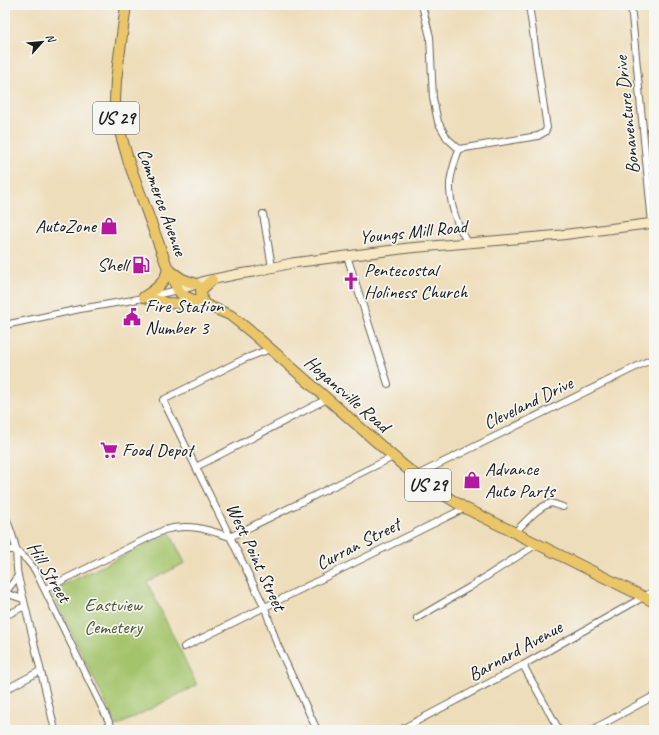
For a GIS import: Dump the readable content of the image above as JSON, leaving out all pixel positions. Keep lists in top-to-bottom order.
{
  "streets": {
    "main road": ["US 29", "Commerce Avenue", "Hogansville Road"],
    "street": [
      "Bonaventure Drive",
      "Youngs Mill Road",
      "Cleveland Drive",
      "Curran Street",
      "West Point Street",
      "Hill Street",
      "Barnard Avenue"
    ]
  },
  "crossings": [
    ["Bonaventure Drive", "Youngs Mill Road"],
    ["Commerce Avenue", "Youngs Mill Road"],
    ["Commerce Avenue", "Hogansville Road"],
    ["Youngs Mill Road", "Hogansville Road"],
    ["Hogansville Road", "Cleveland Drive"],
    ["Hogansville Road", "Curran Street"],
    ["Hogansville Road", "West Point Street"],
    ["Hogansville Road", "Barnard Avenue"],
    ["Curran Street", "West Point Street"]
  ],
  "parks": ["Eastview Cemetery"],
  "places": {
    "shop": ["AutoZone", "Advance Auto Parts"],
    "fuel station": ["Shell"],
    "church": ["Pentecostal Holiness Church"],
    "public building": ["Fire Station Number 3"],
    "supermarket": ["Food Depot"]
  },
  "north": "top right"
}
